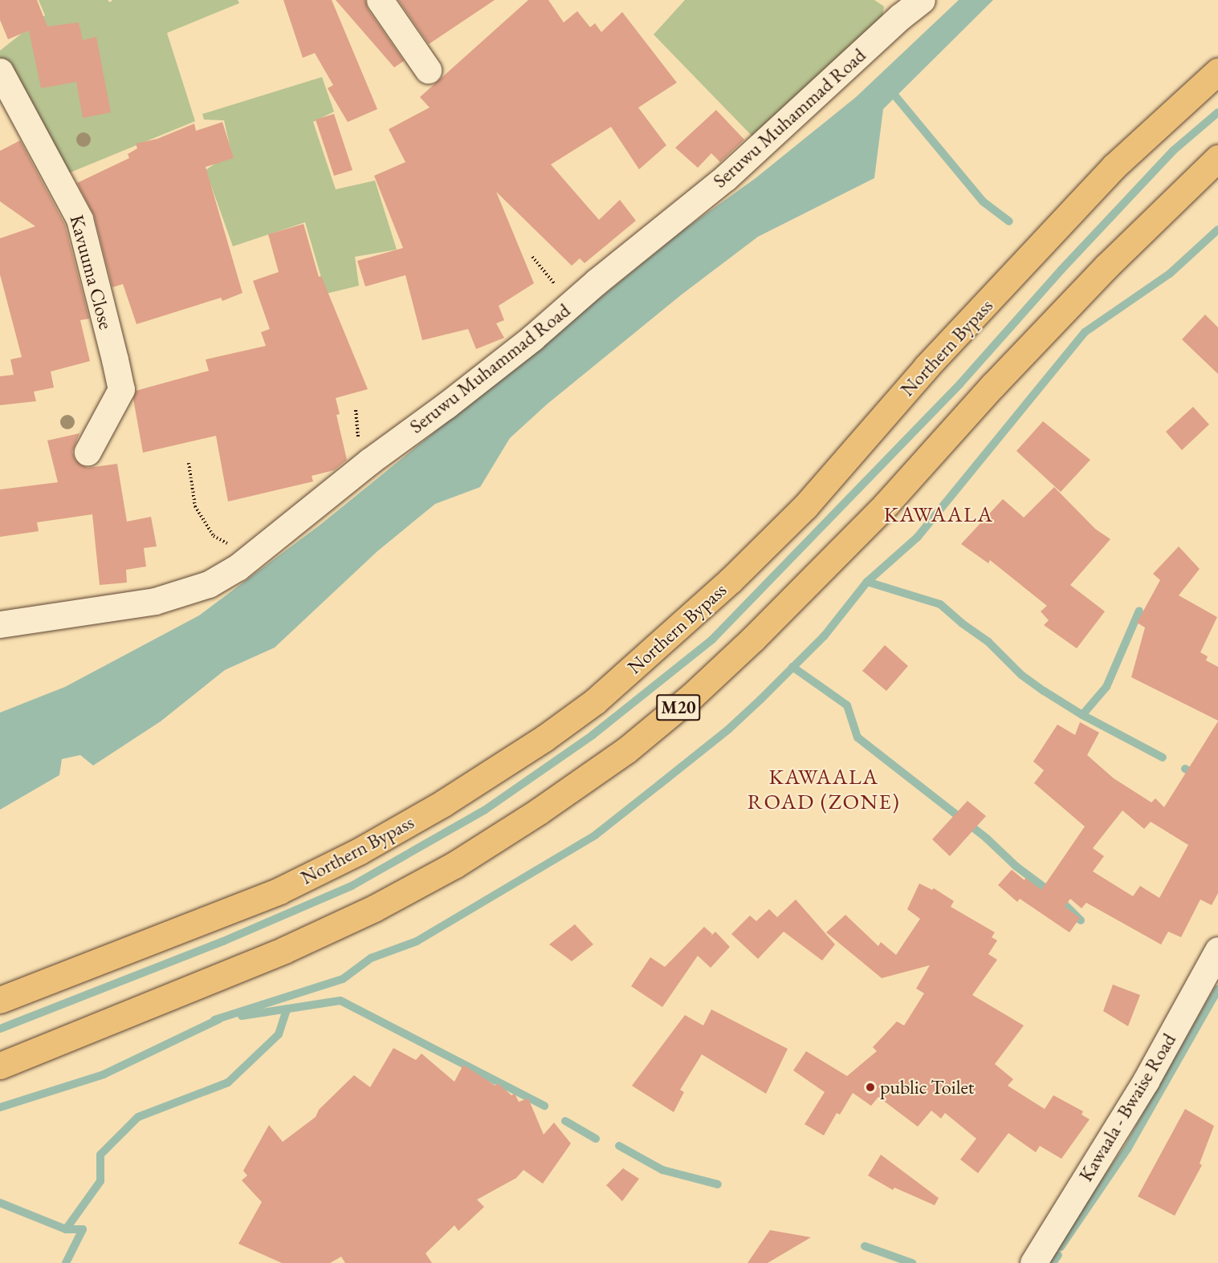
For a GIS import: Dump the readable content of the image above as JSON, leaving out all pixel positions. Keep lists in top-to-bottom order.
{
  "streets": {
    "highway": ["Northern Bypass", "M20"],
    "street": ["Seruwu Muhammad Road", "Kavuuma Close", "Kawaala - Bwaise Road"]
  },
  "districts": ["KAWAALA", "KAWAALA ROAD (ZONE)"],
  "places": ["public Toilet"]
}
